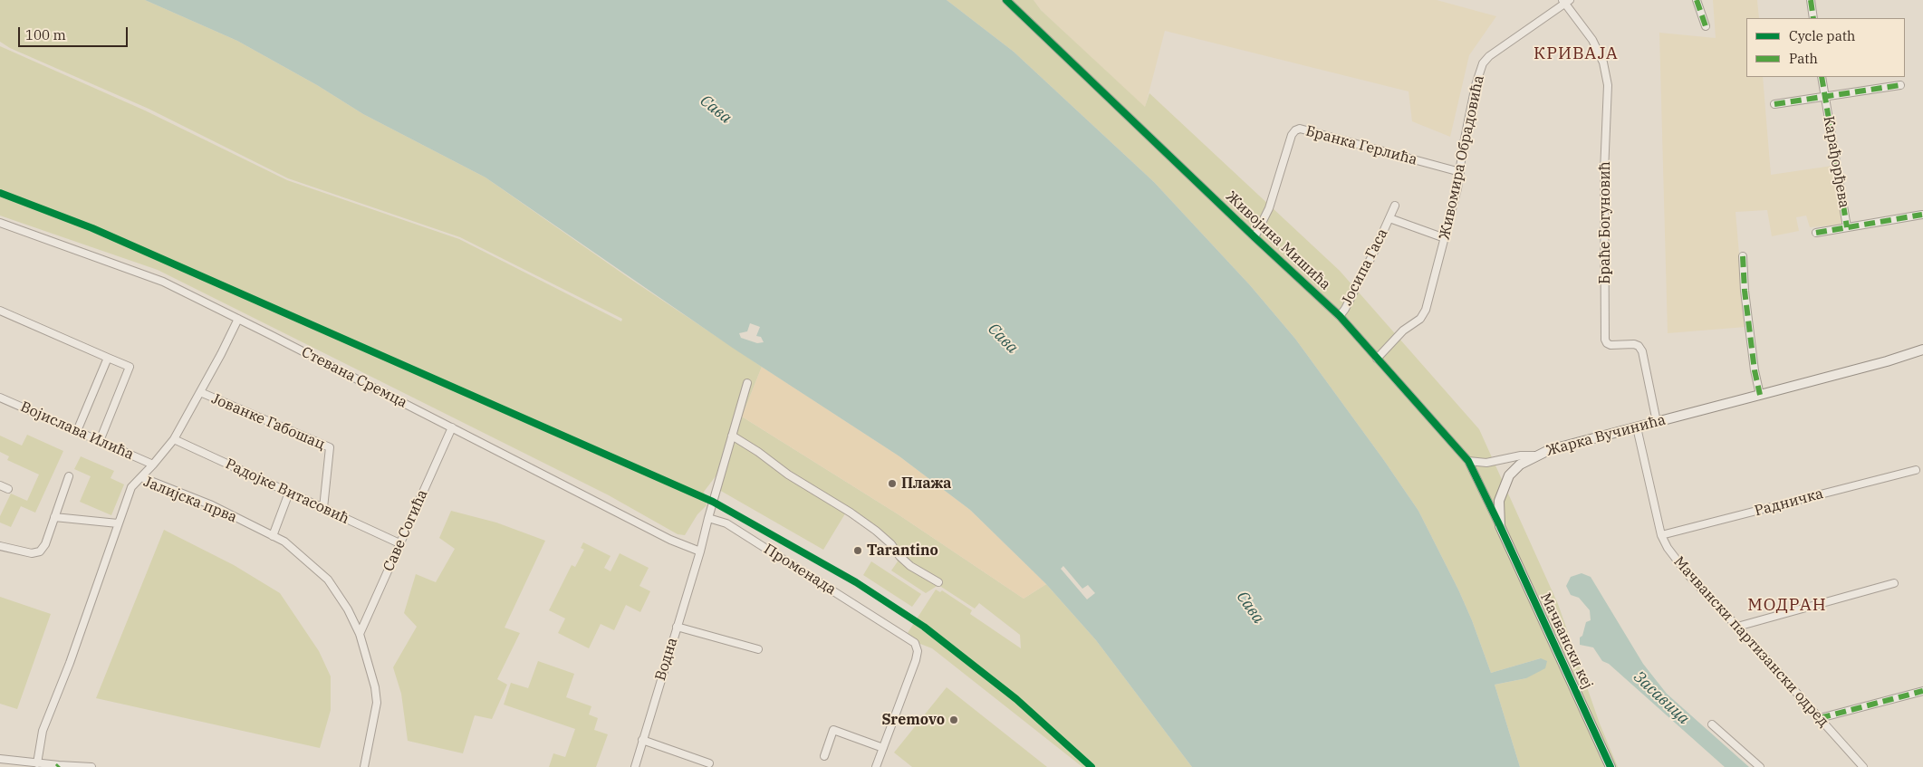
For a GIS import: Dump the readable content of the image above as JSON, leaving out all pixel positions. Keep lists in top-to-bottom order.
{
  "streets": {
    "street": [
      "Бранка Герлића",
      "Живомира Обрадовића",
      "Карађорђева",
      "Браће Богуновић",
      "Живојина Мишића",
      "Јосипа Гаса",
      "Стевана Сремца",
      "Јованке Габошац",
      "Војислава Илића",
      "Жарка Вучинића",
      "Радојке Витасовић",
      "Јалијска прва",
      "Радничка",
      "Саве Согића",
      "Променада",
      "Мачвански кеј",
      "Мачвански партизански одред",
      "Водна"
    ]
  },
  "crossings": [
    ["Бранка Герлића", "Живомира Обрадовића"],
    ["Бранка Герлића", "Живојина Мишића"],
    ["Живомира Обрадовића", "Браће Богуновић"],
    ["Живомира Обрадовића", "Живојина Мишића"],
    ["Живомира Обрадовића", "Јосипа Гаса"],
    ["Браће Богуновић", "Жарка Вучинића"],
    ["Живојина Мишића", "Јосипа Гаса"],
    ["Живојина Мишића", "Жарка Вучинића"],
    ["Живојина Мишића", "Мачвански кеј"],
    ["Стевана Сремца", "Саве Согића"],
    ["Стевана Сремца", "Водна"],
    ["Јованке Габошац", "Радојке Витасовић"],
    ["Жарка Вучинића", "Мачвански кеј"],
    ["Жарка Вучинића", "Мачвански партизански одред"],
    ["Радојке Витасовић", "Саве Согића"],
    ["Јалијска прва", "Саве Согића"],
    ["Радничка", "Мачвански партизански одред"]
  ],
  "districts": ["КРИВАЈА", "МОДРАН"],
  "water": ["Сава", "Засавица"],
  "places": ["Плажа", "Tarantino", "Sremovo"],
  "legend": ["Cycle path", "Path"],
  "scale_bar": "100 m"
}
